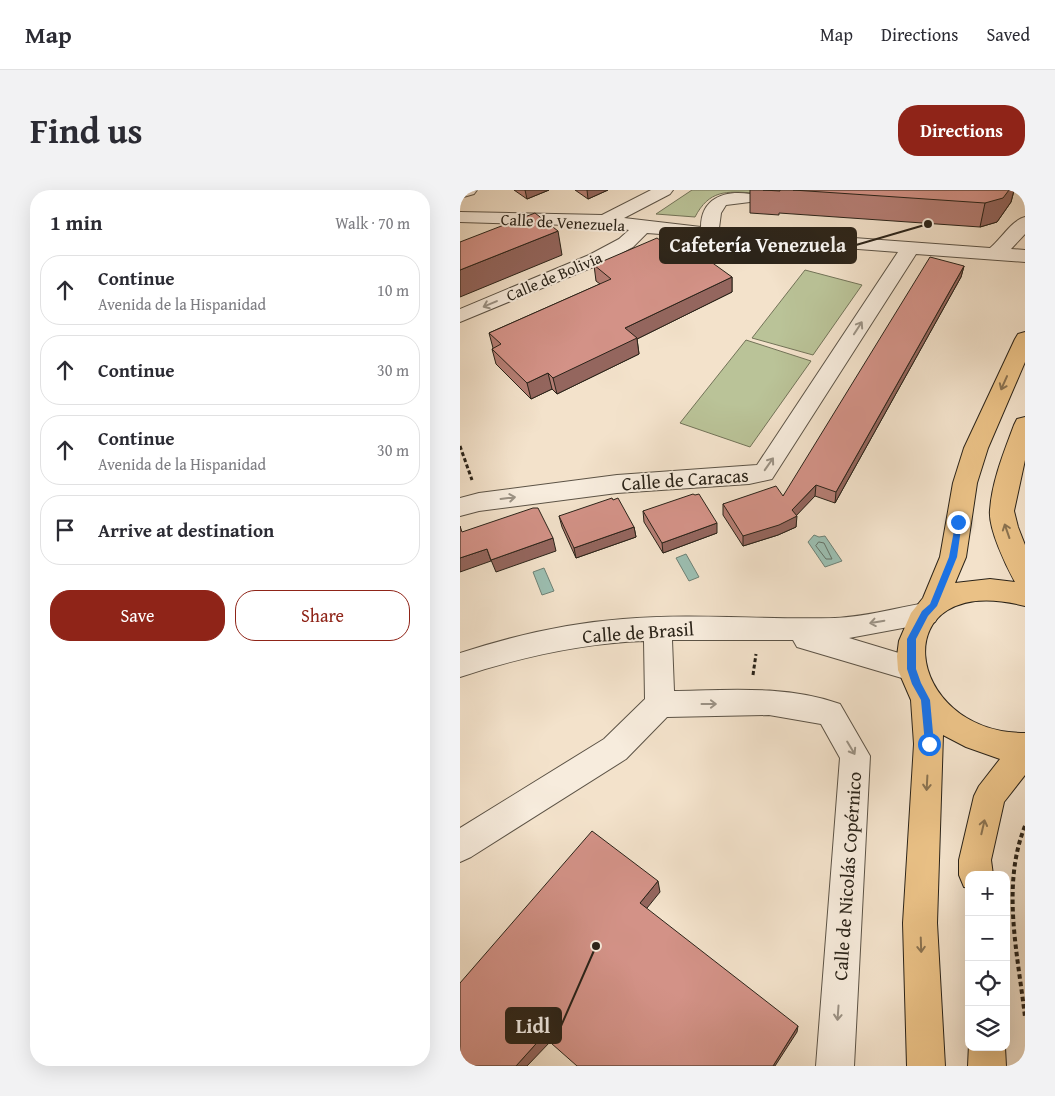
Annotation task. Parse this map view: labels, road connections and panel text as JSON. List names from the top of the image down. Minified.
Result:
{"streets":{"street":["Calle de Venezuela","Calle de Bolivia","Calle de Caracas","Calle de Brasil","Calle de Nicolás Copérnico"]},"crossings":[["Calle de Venezuela","Calle de Bolivia"],["Calle de Venezuela","Calle de Caracas"]],"one_way":["Calle de Bolivia","Calle de Caracas"],"places":["Cafetería Venezuela","Lidl"],"page":{"header":"Map","nav":["Map","Directions","Saved"],"title":"Find us","buttons":["Directions",["Save","Share"]],"heading":["1 min","Walk · 70 m"],"list":[["Continue","Avenida de la Hispanidad","10 m"],["Continue","30 m"],["Continue","Avenida de la Hispanidad","30 m"],"Arrive at destination"],"map_buttons":["+","−"]}}
